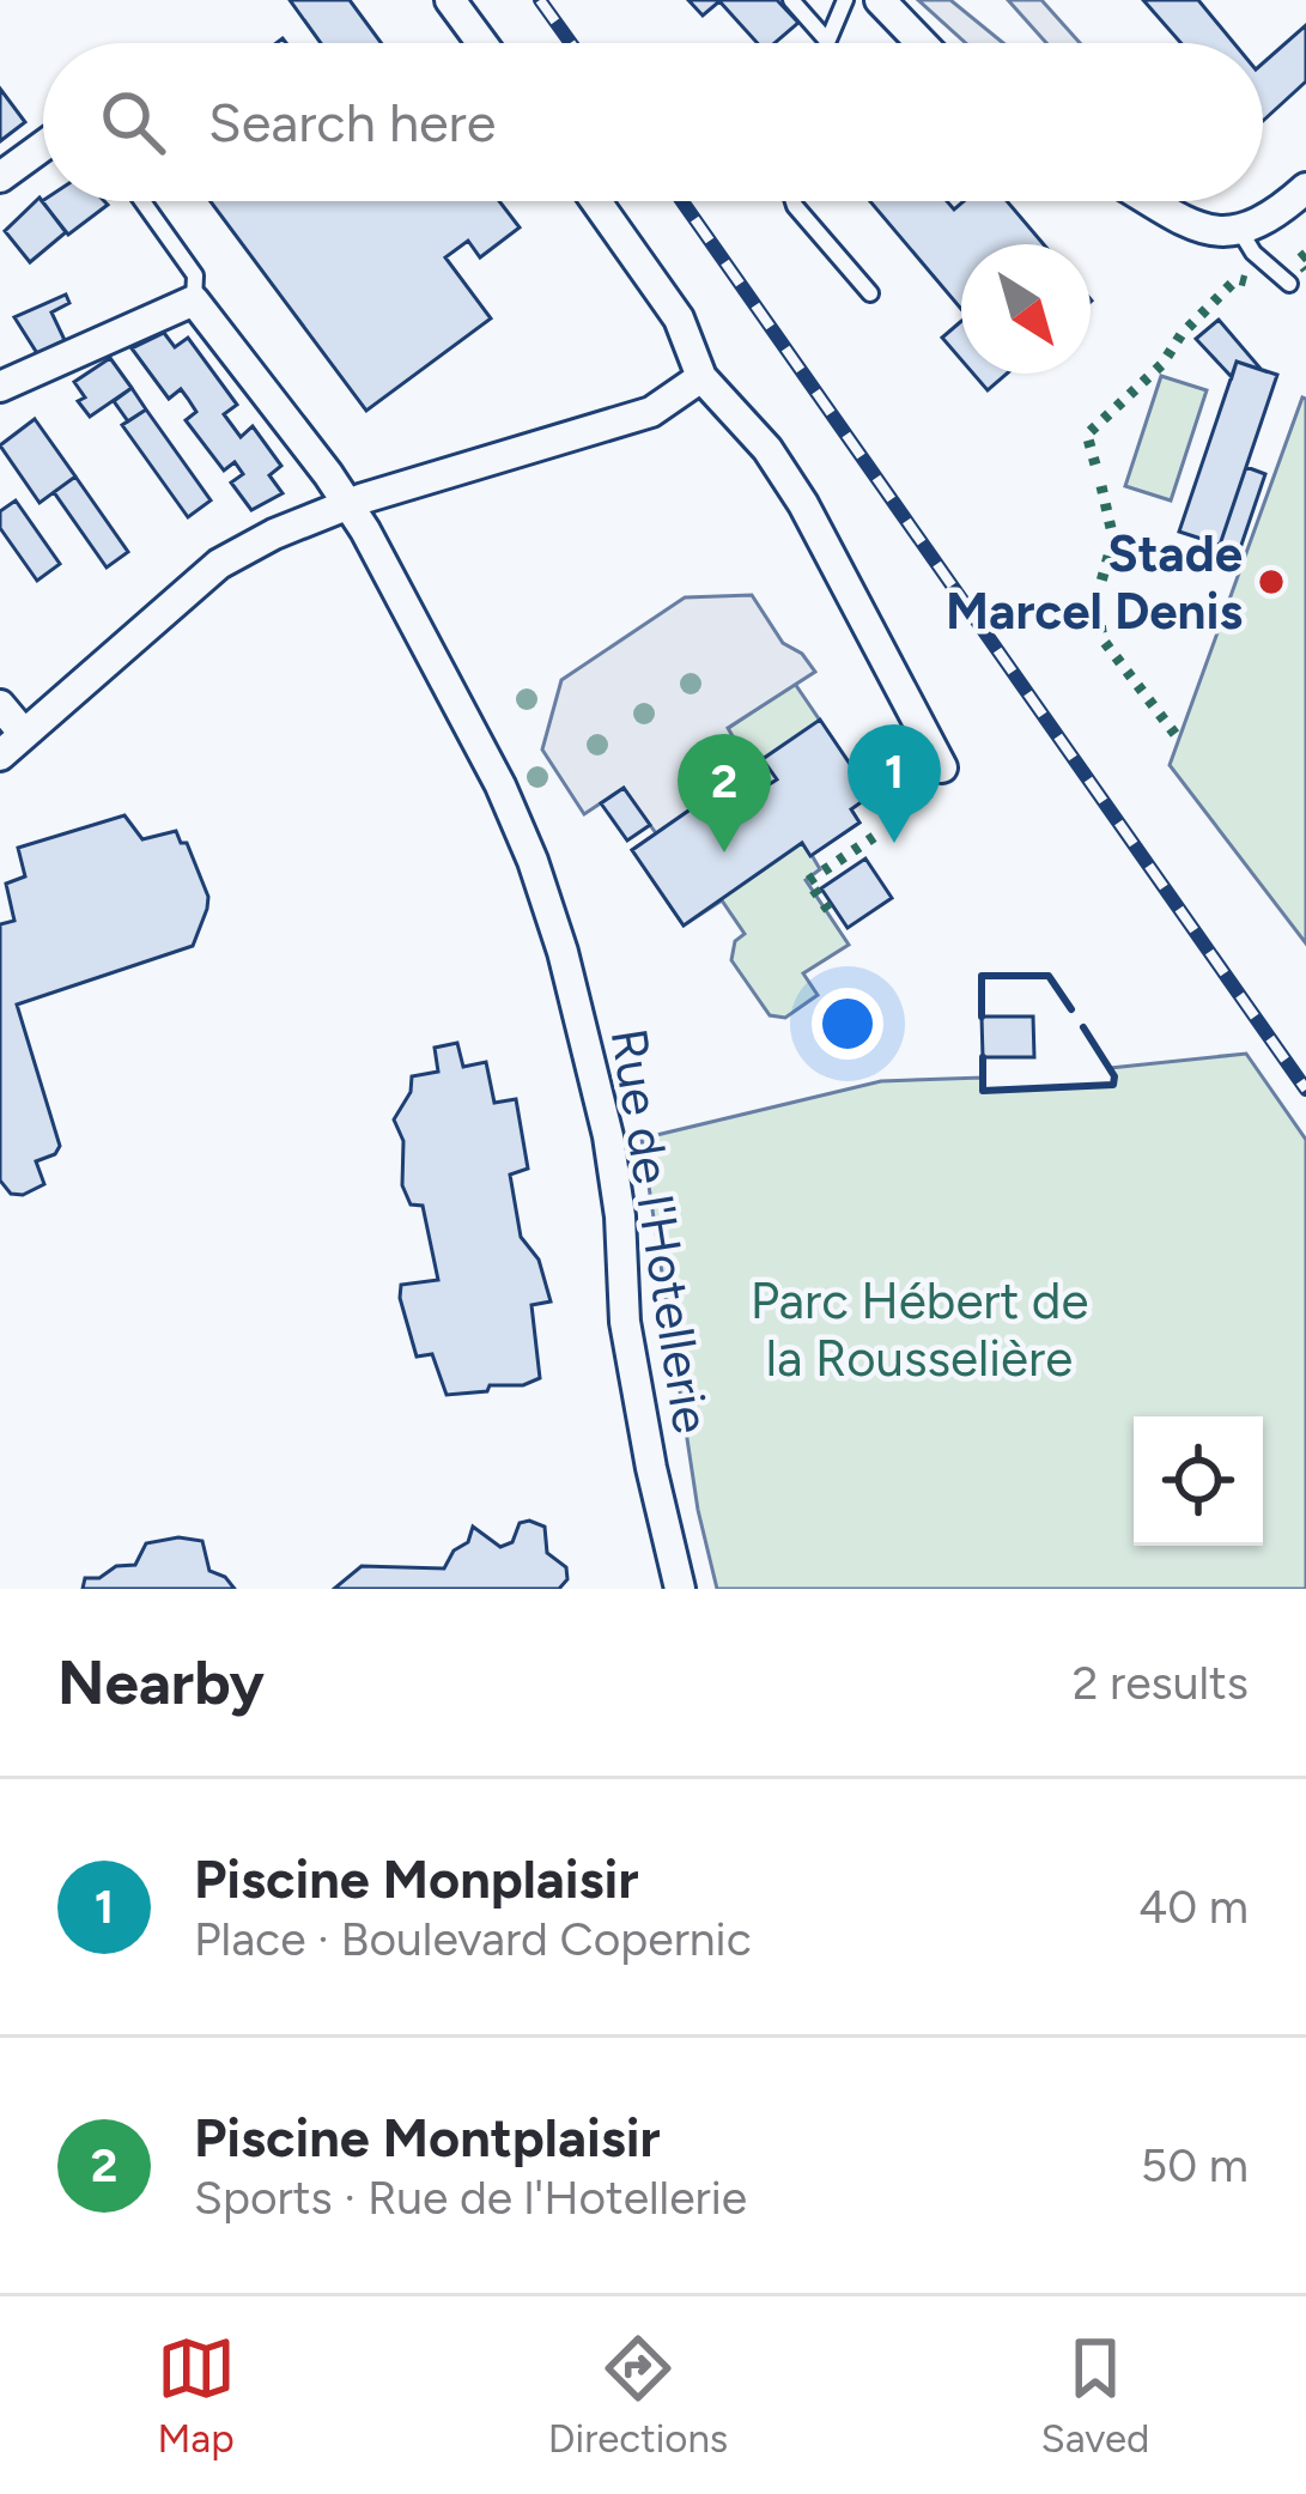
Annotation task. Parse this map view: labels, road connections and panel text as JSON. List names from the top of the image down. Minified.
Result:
{"streets":{"street":["Rue de l'Hotellerie"]},"parks":["Parc Hébert de la Rousselière"],"places":["Stade Marcel Denis"],"north":"bottom right","page":{"search":"Search here","pins":["1","2"],"heading":["Nearby","2 results"],"list":[{"mark":"1","name":"Piscine Monplaisir","note":"Place · Boulevard Copernic","value":"40 m"},{"mark":"2","name":"Piscine Montplaisir","note":"Sports · Rue de l'Hotellerie","value":"50 m"}],"nav":["Map","Directions","Saved"]}}
